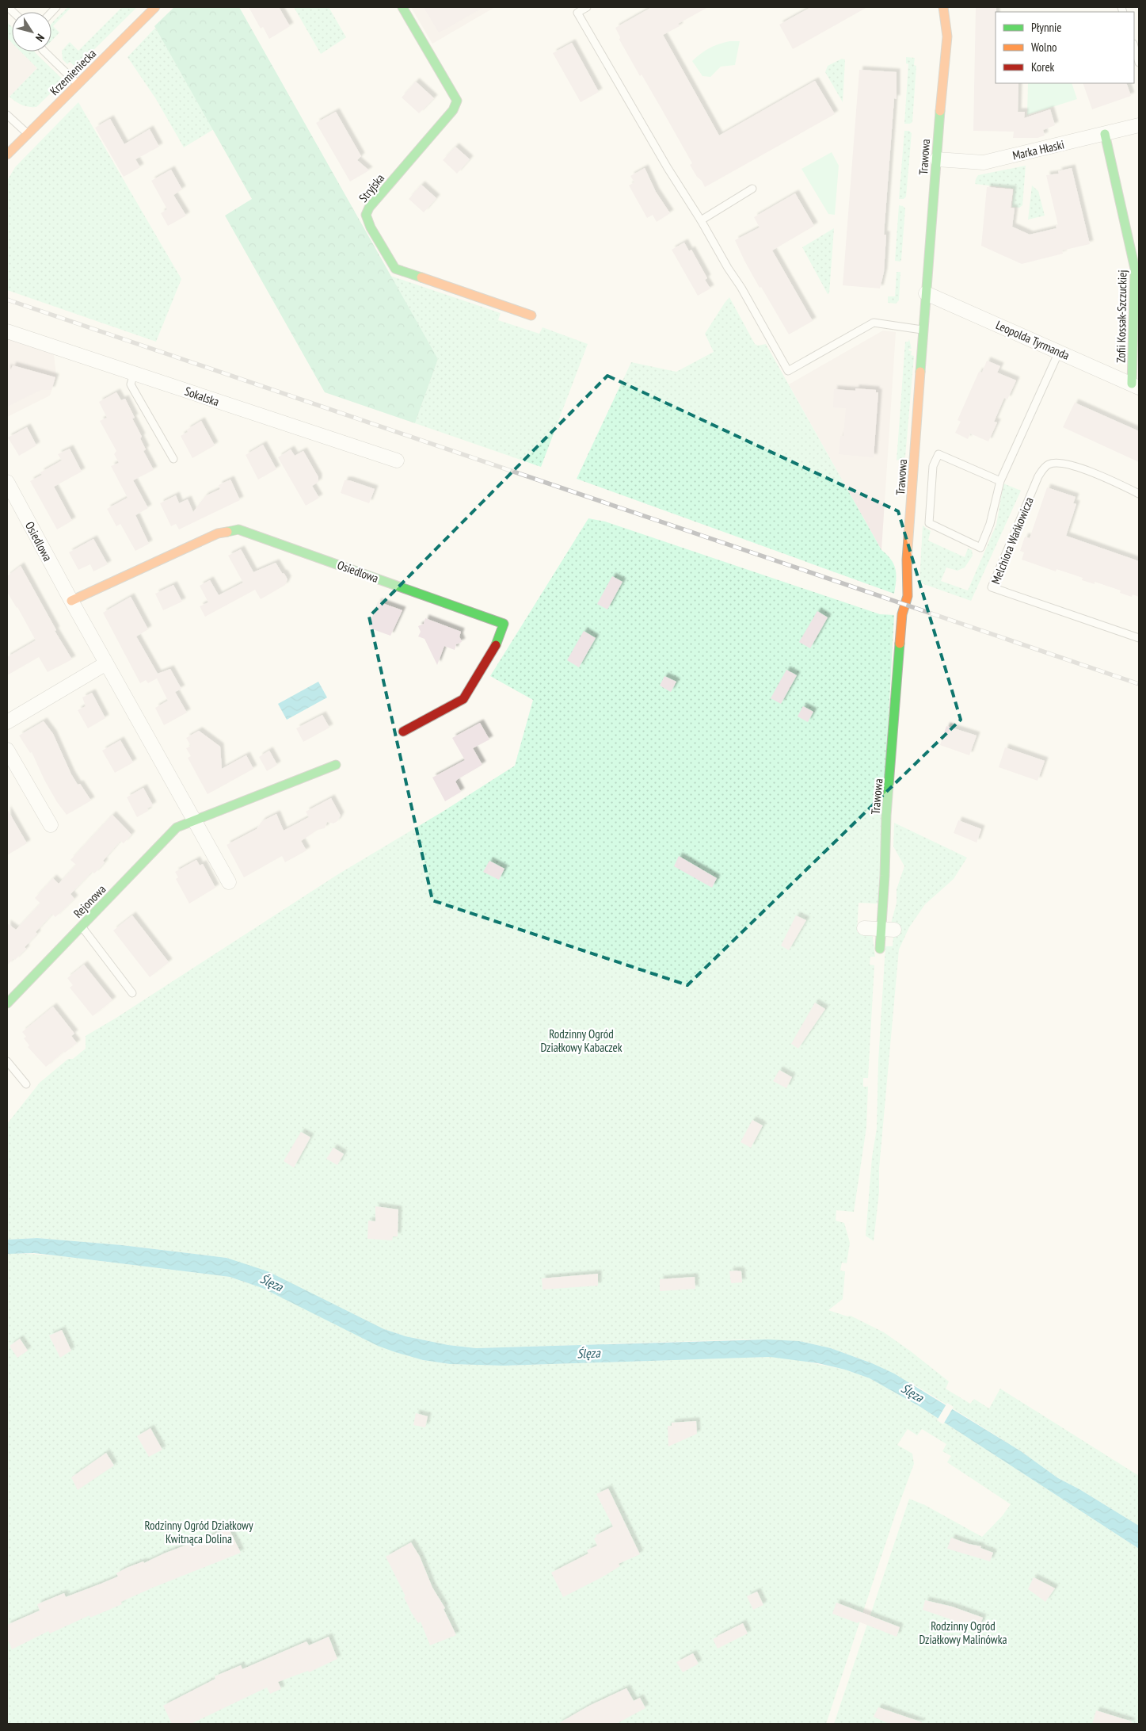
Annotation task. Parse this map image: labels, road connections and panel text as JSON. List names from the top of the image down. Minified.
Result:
{"streets":{"street":["Krzemieniecka","Marka Hłaski","Trawowa","Stryjska","Zofii Kossak-Szczuckiej","Leopolda Tyrmanda","Sokalska","Osiedlowa","Rejonowa"],"lane":["Melchiora Wańkowicza"]},"crossings":[["Marka Hłaski","Trawowa"],["Marka Hłaski","Zofii Kossak-Szczuckiej"],["Trawowa","Leopolda Tyrmanda"],["Zofii Kossak-Szczuckiej","Leopolda Tyrmanda"],["Osiedlowa","Rejonowa"]],"water":["Ślęza"],"parks":["Rodzinny Ogród Działkowy Kabaczek","Rodzinny Ogród Działkowy Kwitnąca Dolina","Rodzinny Ogród Działkowy Malinówka"],"legend":["Płynnie","Wolno","Korek"],"north":"bottom right"}
